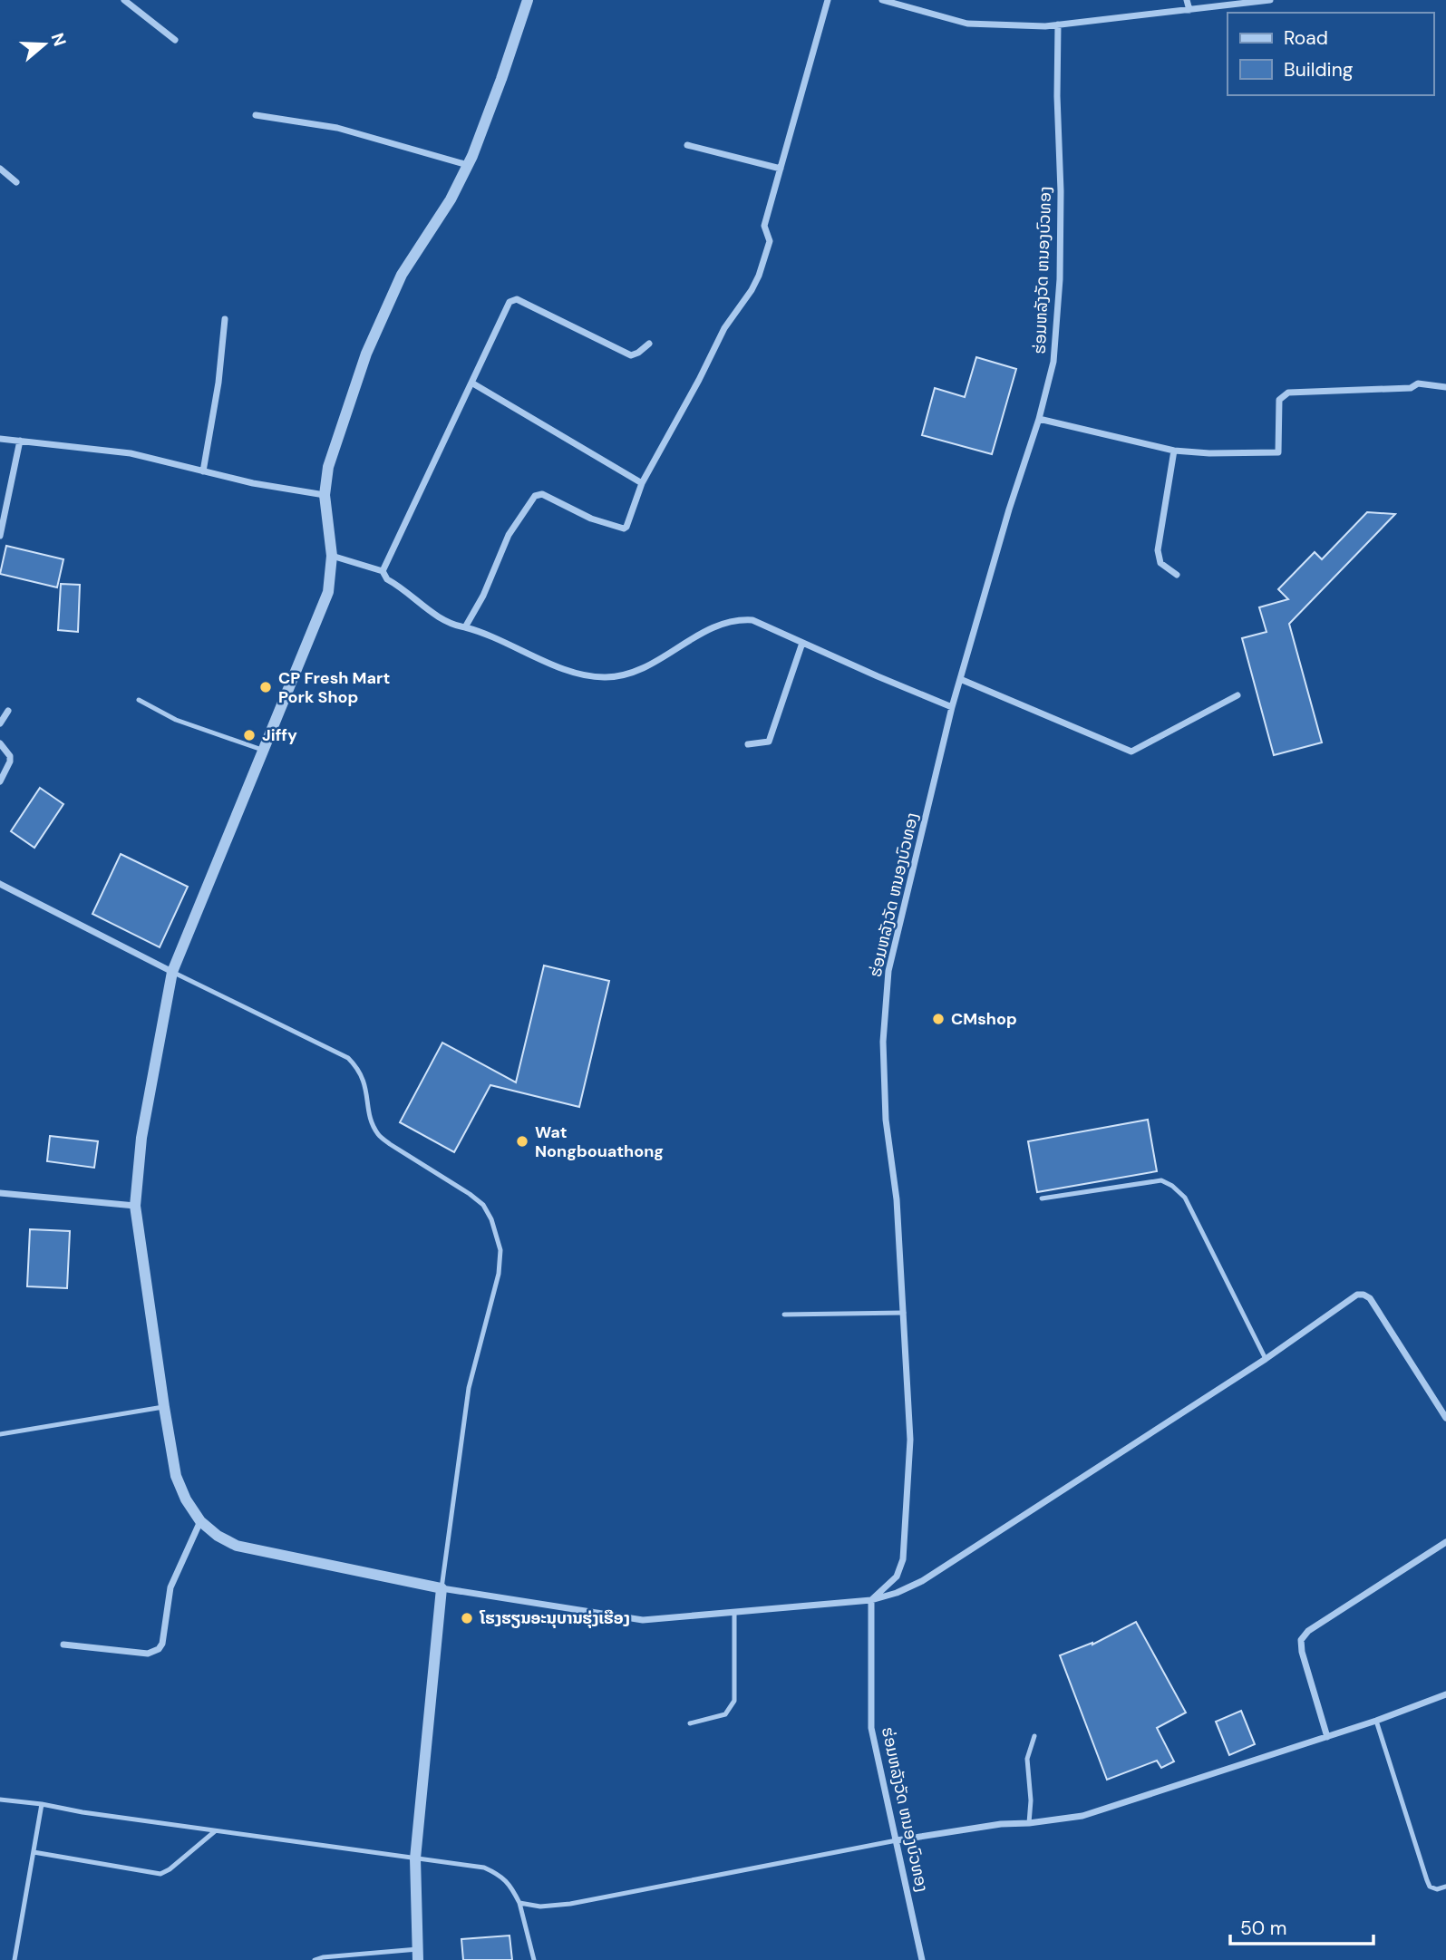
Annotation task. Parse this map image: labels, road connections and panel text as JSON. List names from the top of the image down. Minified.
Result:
{"streets":{"street":["ຮ່ອມຫລັງວັດ ຫນອງບົວທອງ"]},"places":["CP Fresh Mart Pork Shop","Jiffy","CMshop","Wat Nongbouathong","ໂຮງຮຽນອະນຸບານຮຸ່ງເຮືອງ"],"legend":["Road","Building"],"scale_bar":"50 m","north":"right"}
